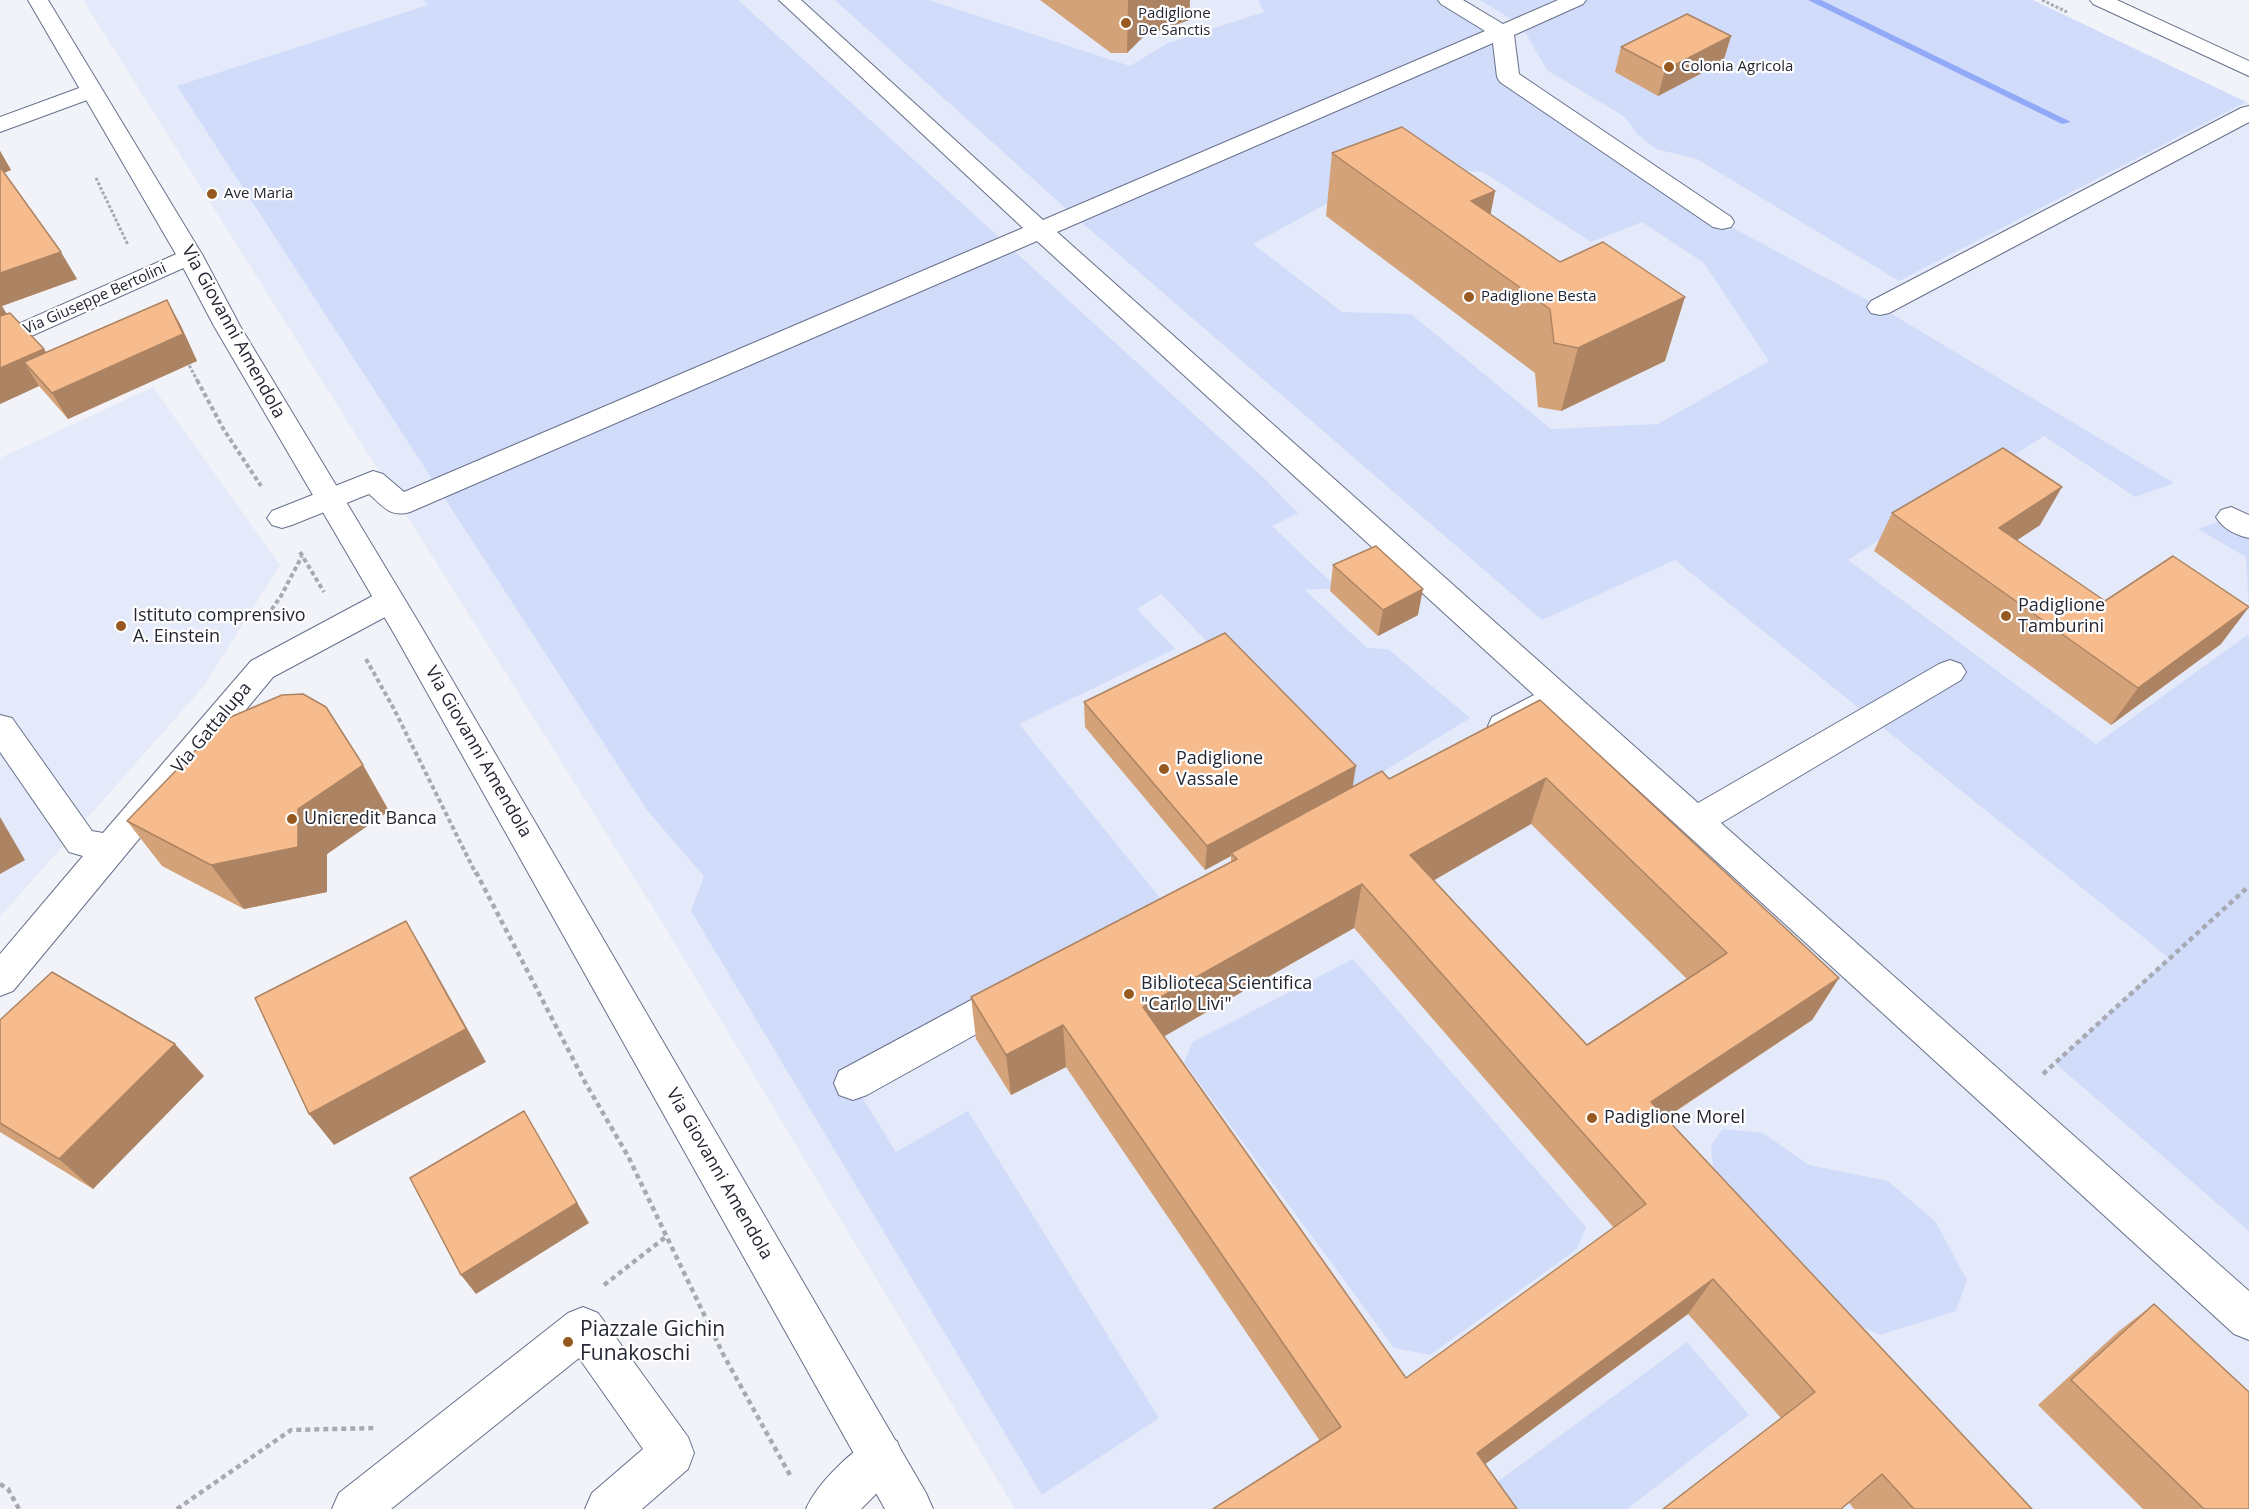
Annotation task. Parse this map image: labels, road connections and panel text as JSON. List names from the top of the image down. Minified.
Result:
{"streets":{"street":["Via Giuseppe Bertolini","Via Giovanni Amendola","Via Gattalupa"]},"crossings":[["Via Giuseppe Bertolini","Via Giovanni Amendola"],["Via Giovanni Amendola","Via Gattalupa"]],"places":["Padiglione De Sanctis","Colonia Agricola","Ave Maria","Padiglione Besta","Padiglione Tamburini","Istituto comprensivo A. Einstein","Padiglione Vassale","Unicredit Banca","Biblioteca Scientifica \"Carlo Livi\"","Padiglione Morel","Piazzale Gichin Funakoschi"]}
